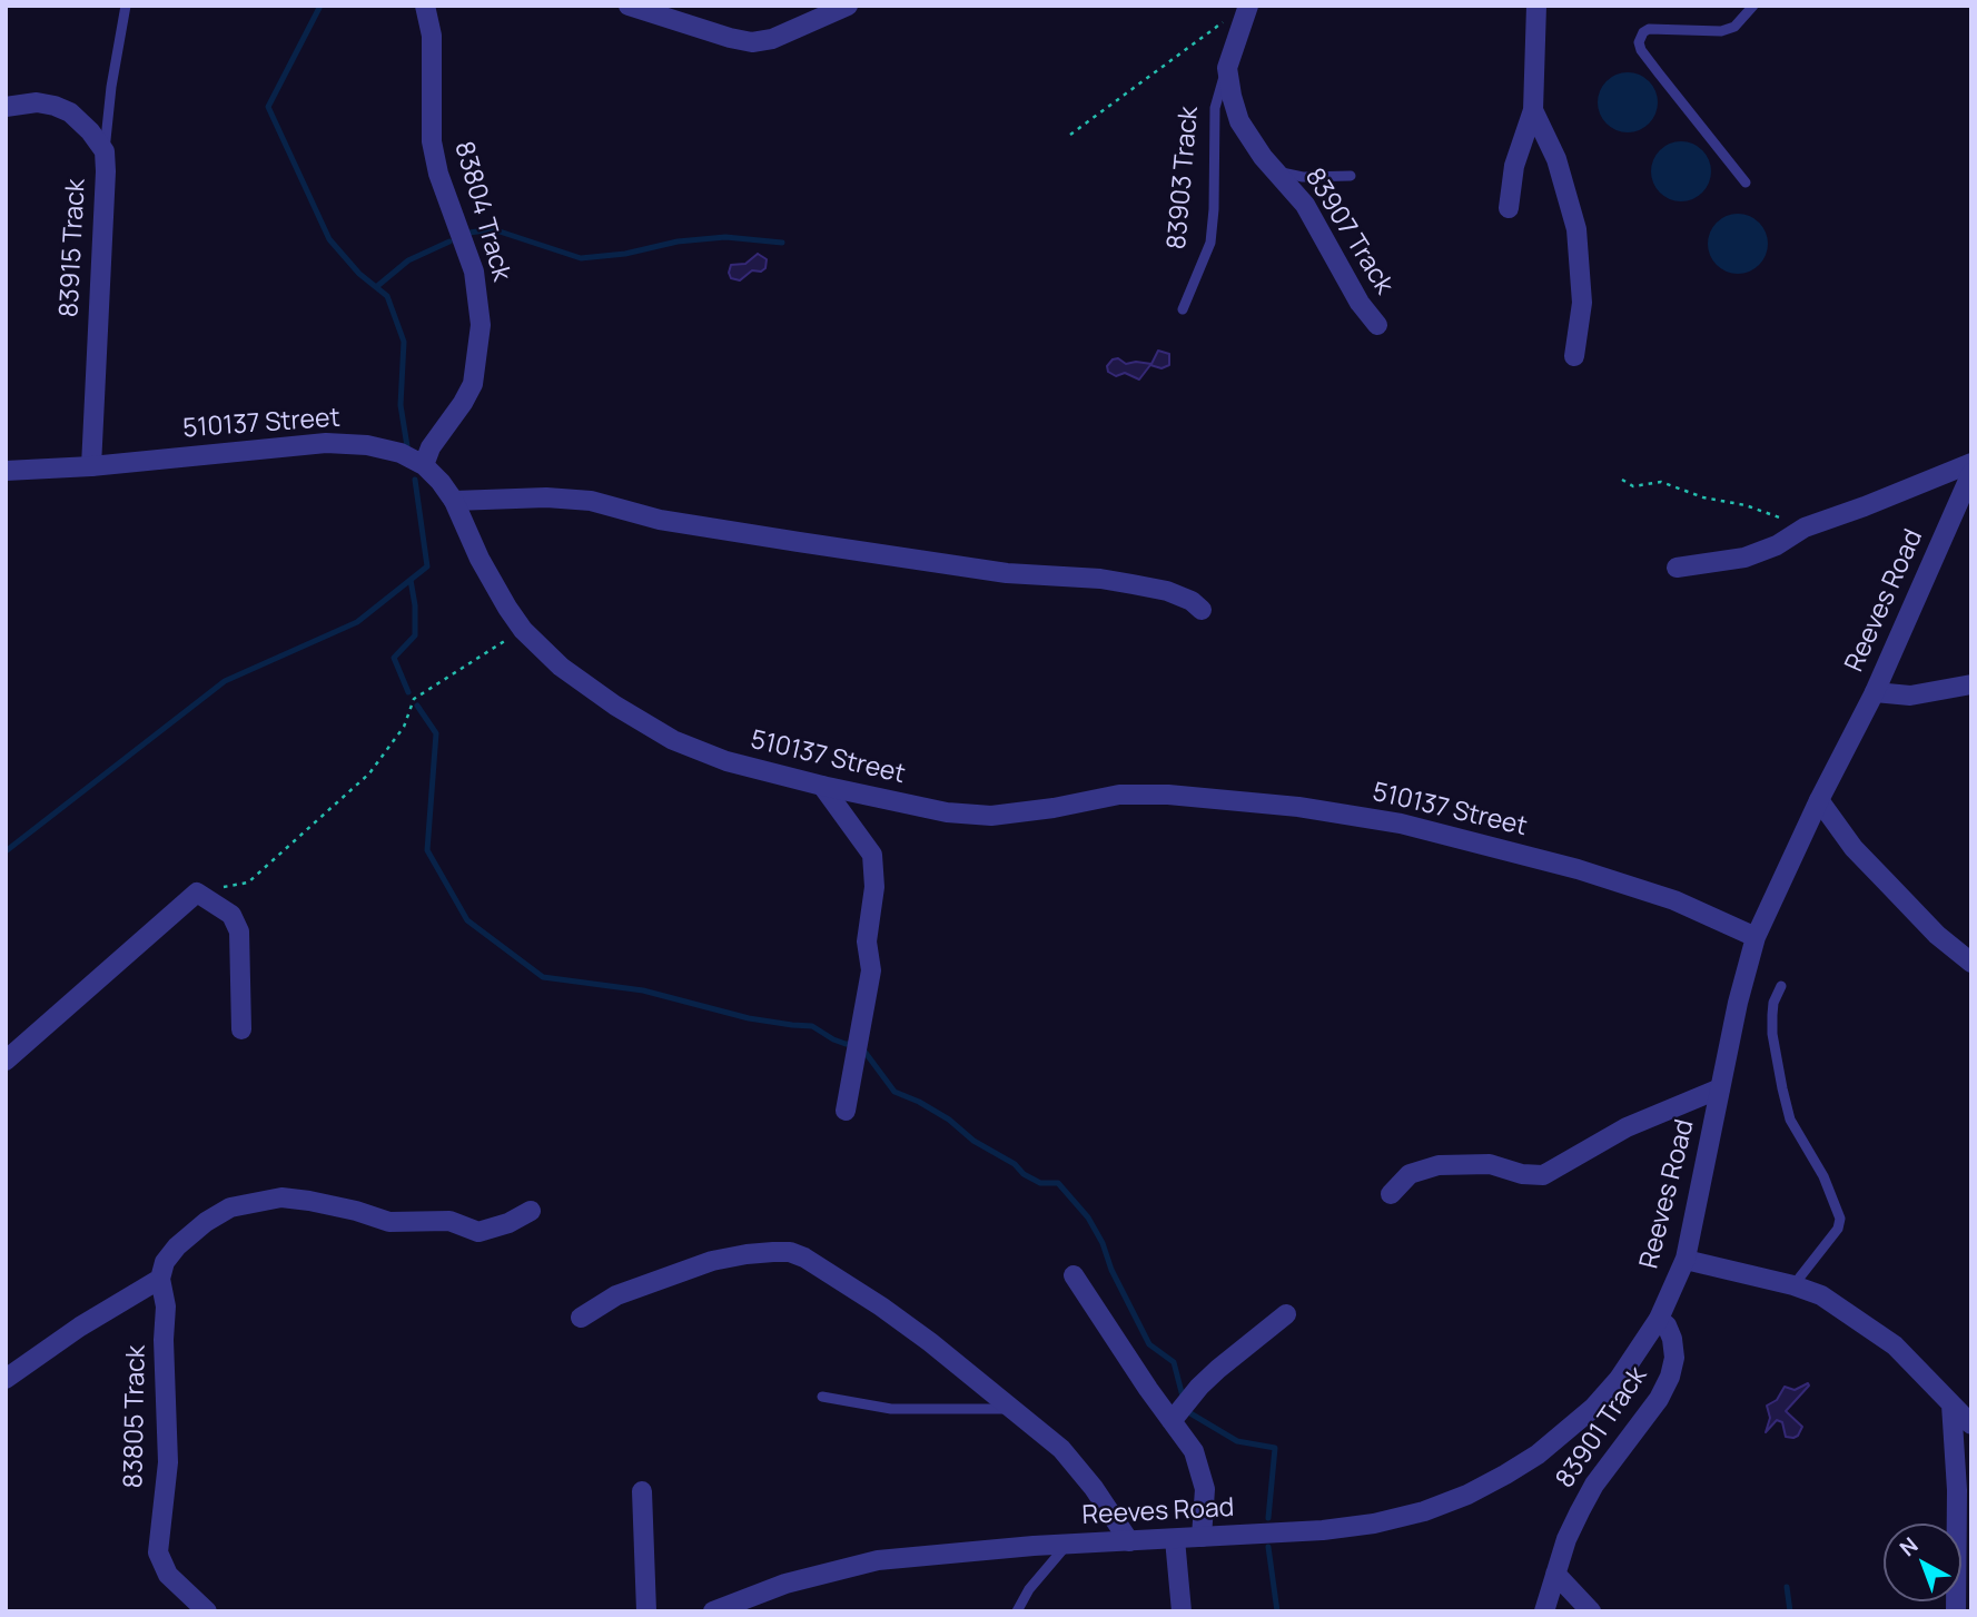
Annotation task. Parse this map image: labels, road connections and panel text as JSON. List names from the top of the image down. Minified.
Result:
{"streets":{"street":["83903 Track","83804 Track","83907 Track","83915 Track","510137 Street","Reeves Road","83805 Track","83901 Track"]},"crossings":[["83903 Track","83907 Track"],["83804 Track","510137 Street"],["83915 Track","510137 Street"],["510137 Street","Reeves Road"],["Reeves Road","83901 Track"]],"north":"top left"}
